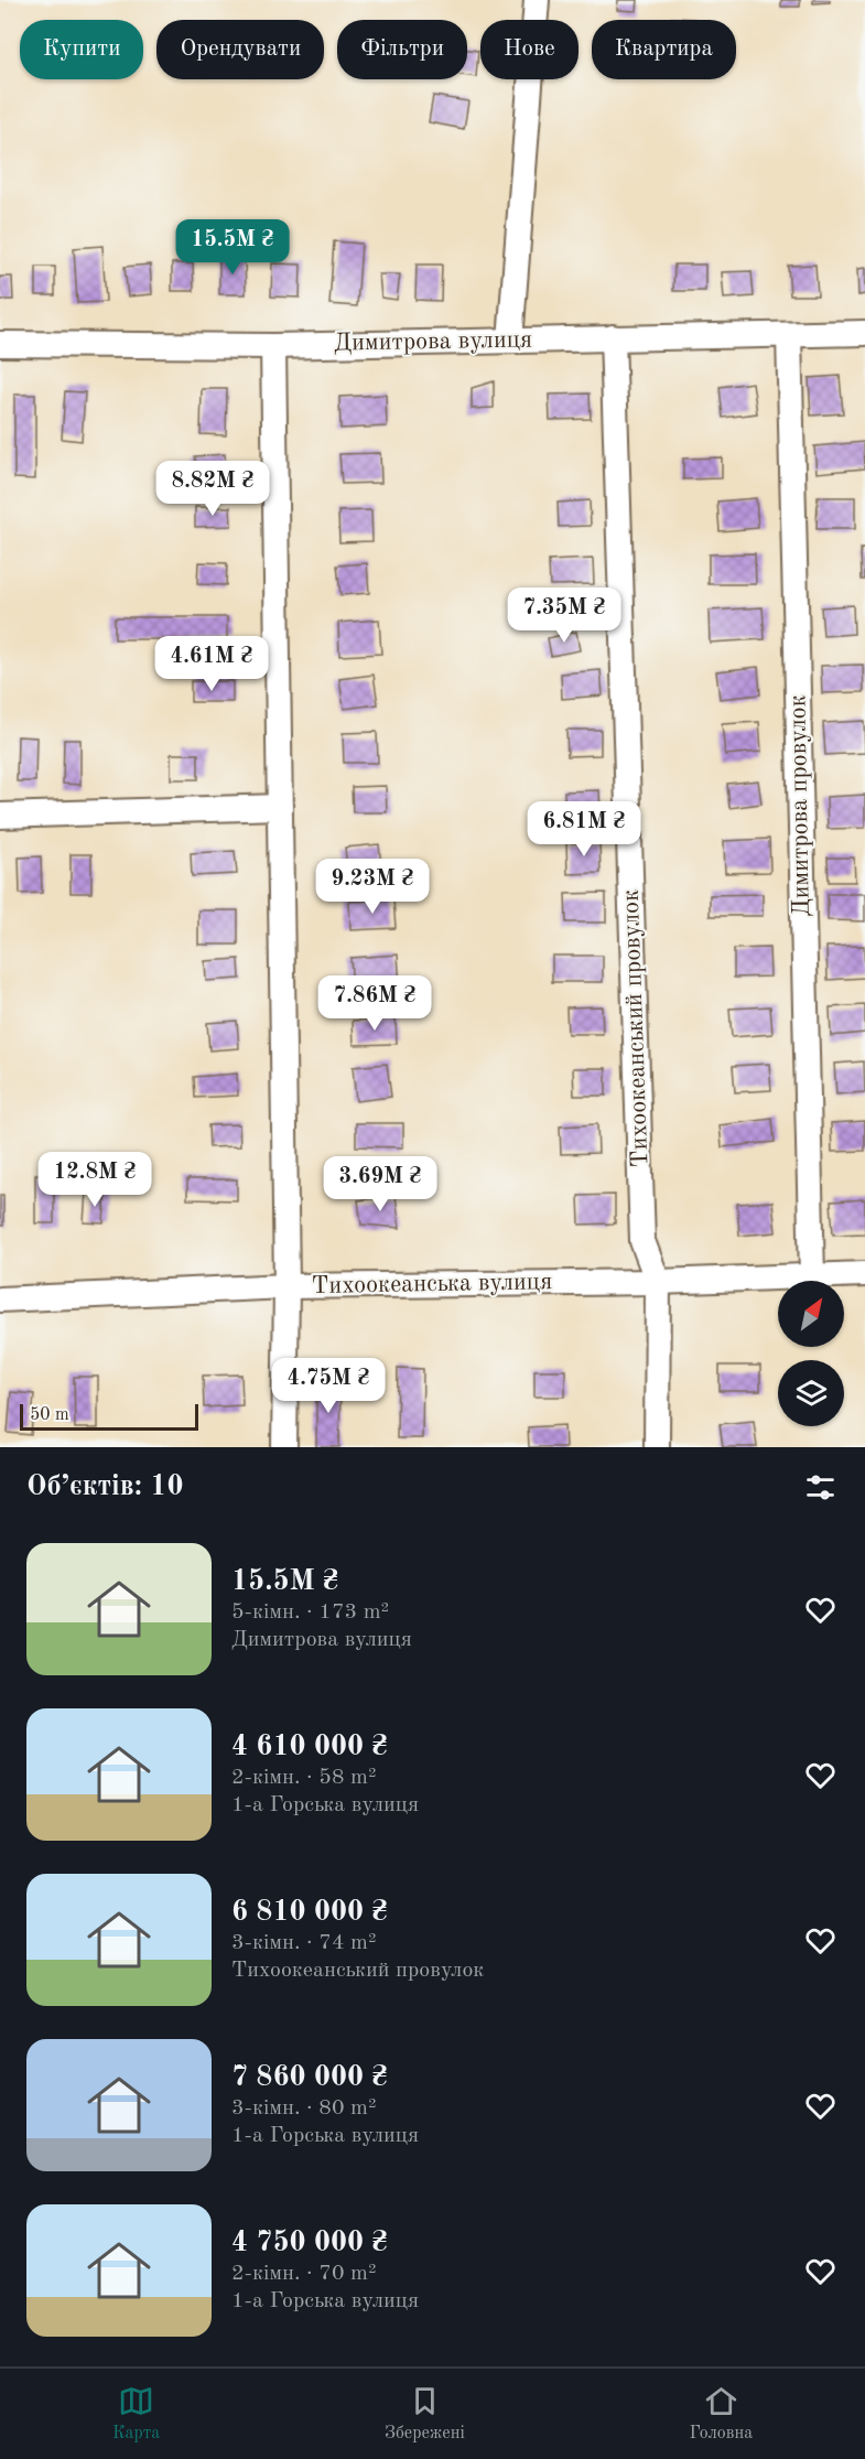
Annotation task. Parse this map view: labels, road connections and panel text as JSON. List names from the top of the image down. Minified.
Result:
{"streets":{"street":["Димитрова вулиця","Димитрова провулок","Тихоокеанський провулок","Тихоокеанська вулиця"]},"crossings":[["Димитрова вулиця","Димитрова провулок"],["Димитрова вулиця","Тихоокеанський провулок"],["Димитрова провулок","Тихоокеанська вулиця"],["Тихоокеанський провулок","Тихоокеанська вулиця"]],"scale_bar":"50 m","north":"top right","page":{"chip":["Купити","Орендувати","Фільтри","Нове","Квартира"],"price":["15.5M ₴","8.82M ₴","7.35M ₴","4.61M ₴","6.81M ₴","9.23M ₴","7.86M ₴","12.8M ₴","3.69M ₴","4.75M ₴"],"scale":"50 m","heading":"Об’єктів: 10","list":[{"name":"15.5M ₴","note":"5-кімн. · 173 m² · Димитрова вулиця"},{"name":"4 610 000 ₴","note":"2-кімн. · 58 m² · 1-а Горська вулиця"},{"name":"6 810 000 ₴","note":"3-кімн. · 74 m² · Тихоокеанський провулок"},{"name":"7 860 000 ₴","note":"3-кімн. · 80 m² · 1-а Горська вулиця"},{"name":"4 750 000 ₴","note":"2-кімн. · 70 m² · 1-а Горська вулиця"}],"tabs":["Карта","Збережені","Головна"]}}
